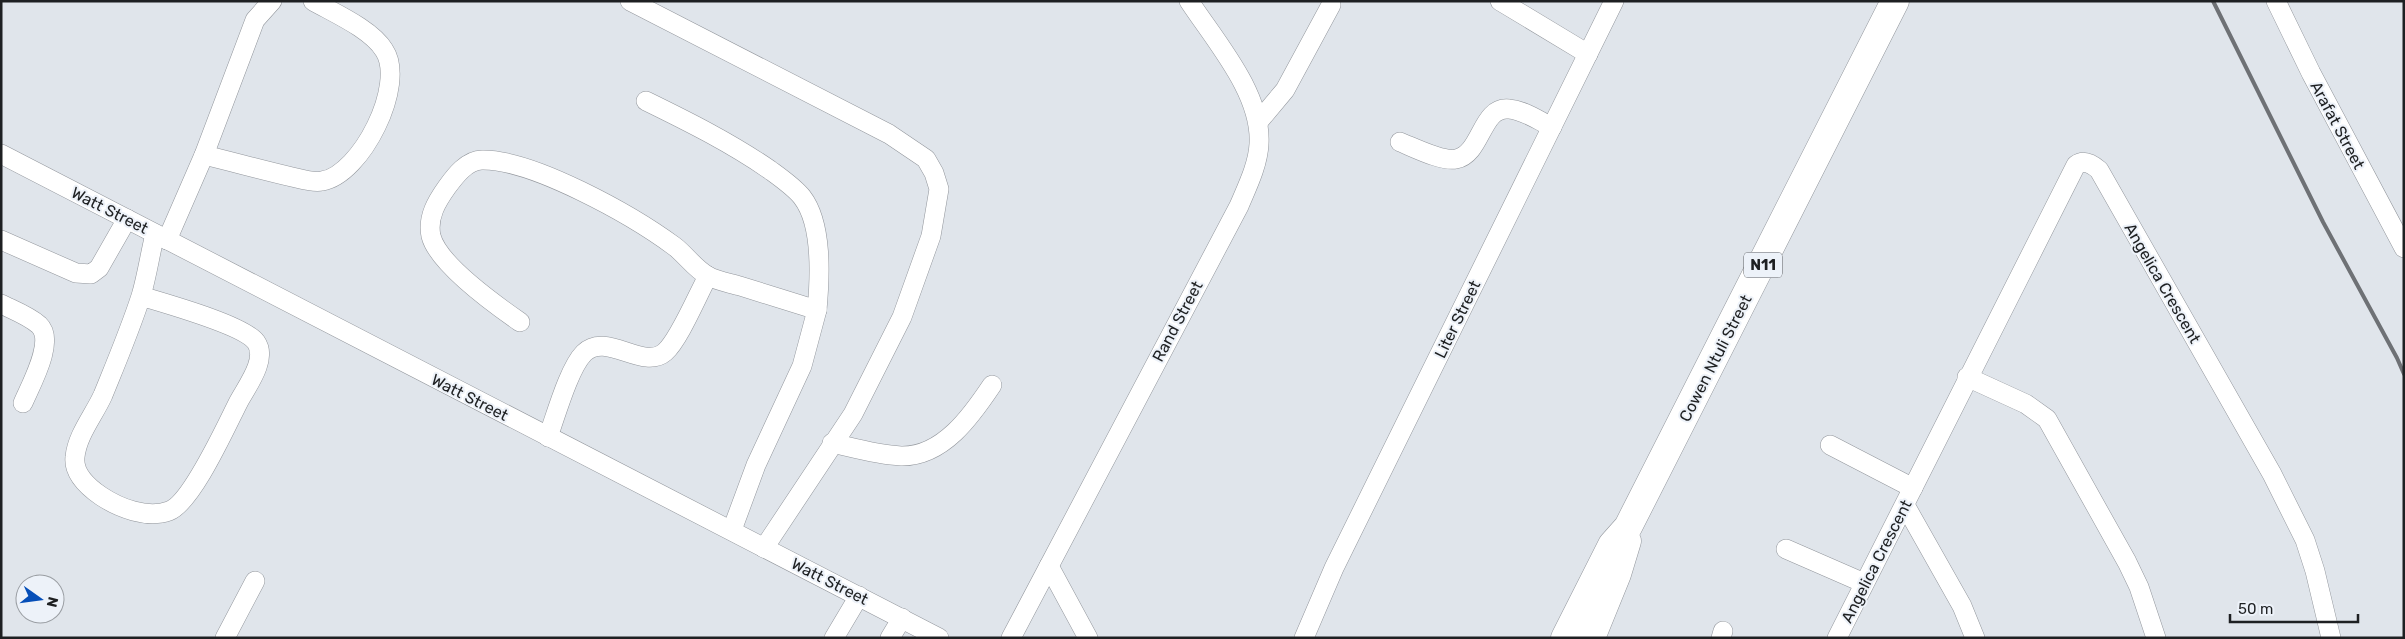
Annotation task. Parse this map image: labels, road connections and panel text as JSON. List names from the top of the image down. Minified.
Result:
{"streets":{"highway":["N11","Cowen Ntuli Street"],"street":["Arafat Street","Watt Street","Angelica Crescent","Liter Street","Rand Street"]},"scale_bar":"50 m","north":"right"}
